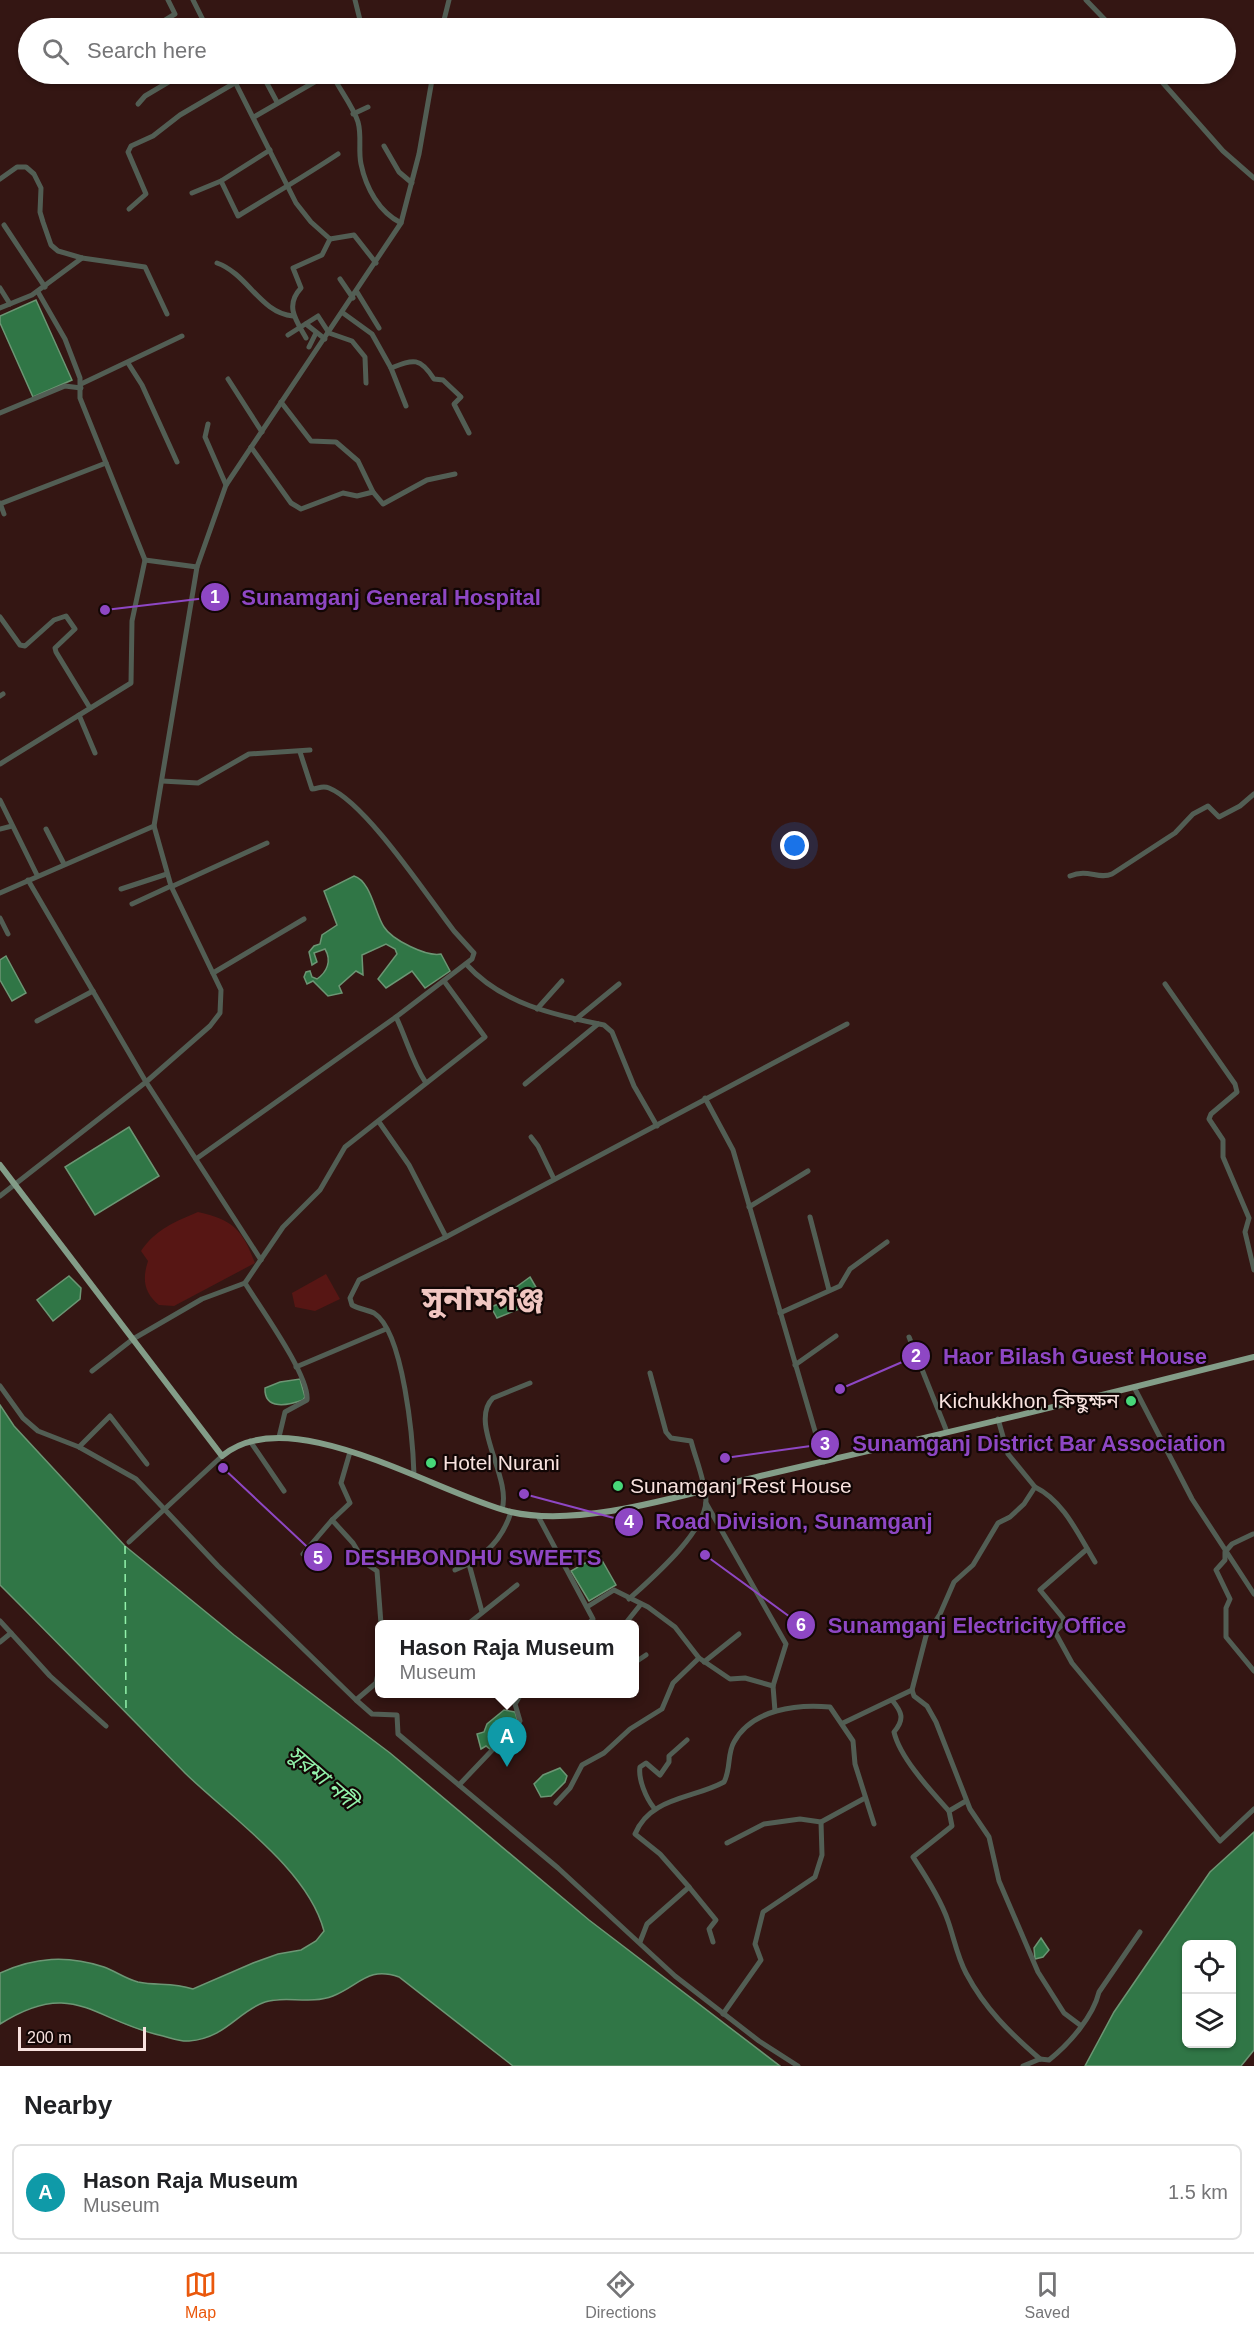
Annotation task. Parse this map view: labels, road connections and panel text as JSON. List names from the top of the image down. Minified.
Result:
{"districts":["সুনামগঞ্জ"],"water":["সুরমা নদী"],"places":["Sunamganj General Hospital","Haor Bilash Guest House","Kichukkhon কিছুক্ষন","Sunamganj District Bar Association","Hotel Nurani","DESHBONDHU SWEETS","Sunamganj Rest House","Road Division, Sunamganj","Sunamganj Electricity Office"],"scale_bar":"200 m","page":{"search":"Search here","popup":["Hason Raja Museum","Museum"],"pins":"A","scale":"200 m","heading":"Nearby","list":[{"mark":"A","name":"Hason Raja Museum","note":"Museum","value":"1.5 km"}],"nav":["Map","Directions","Saved"]}}
